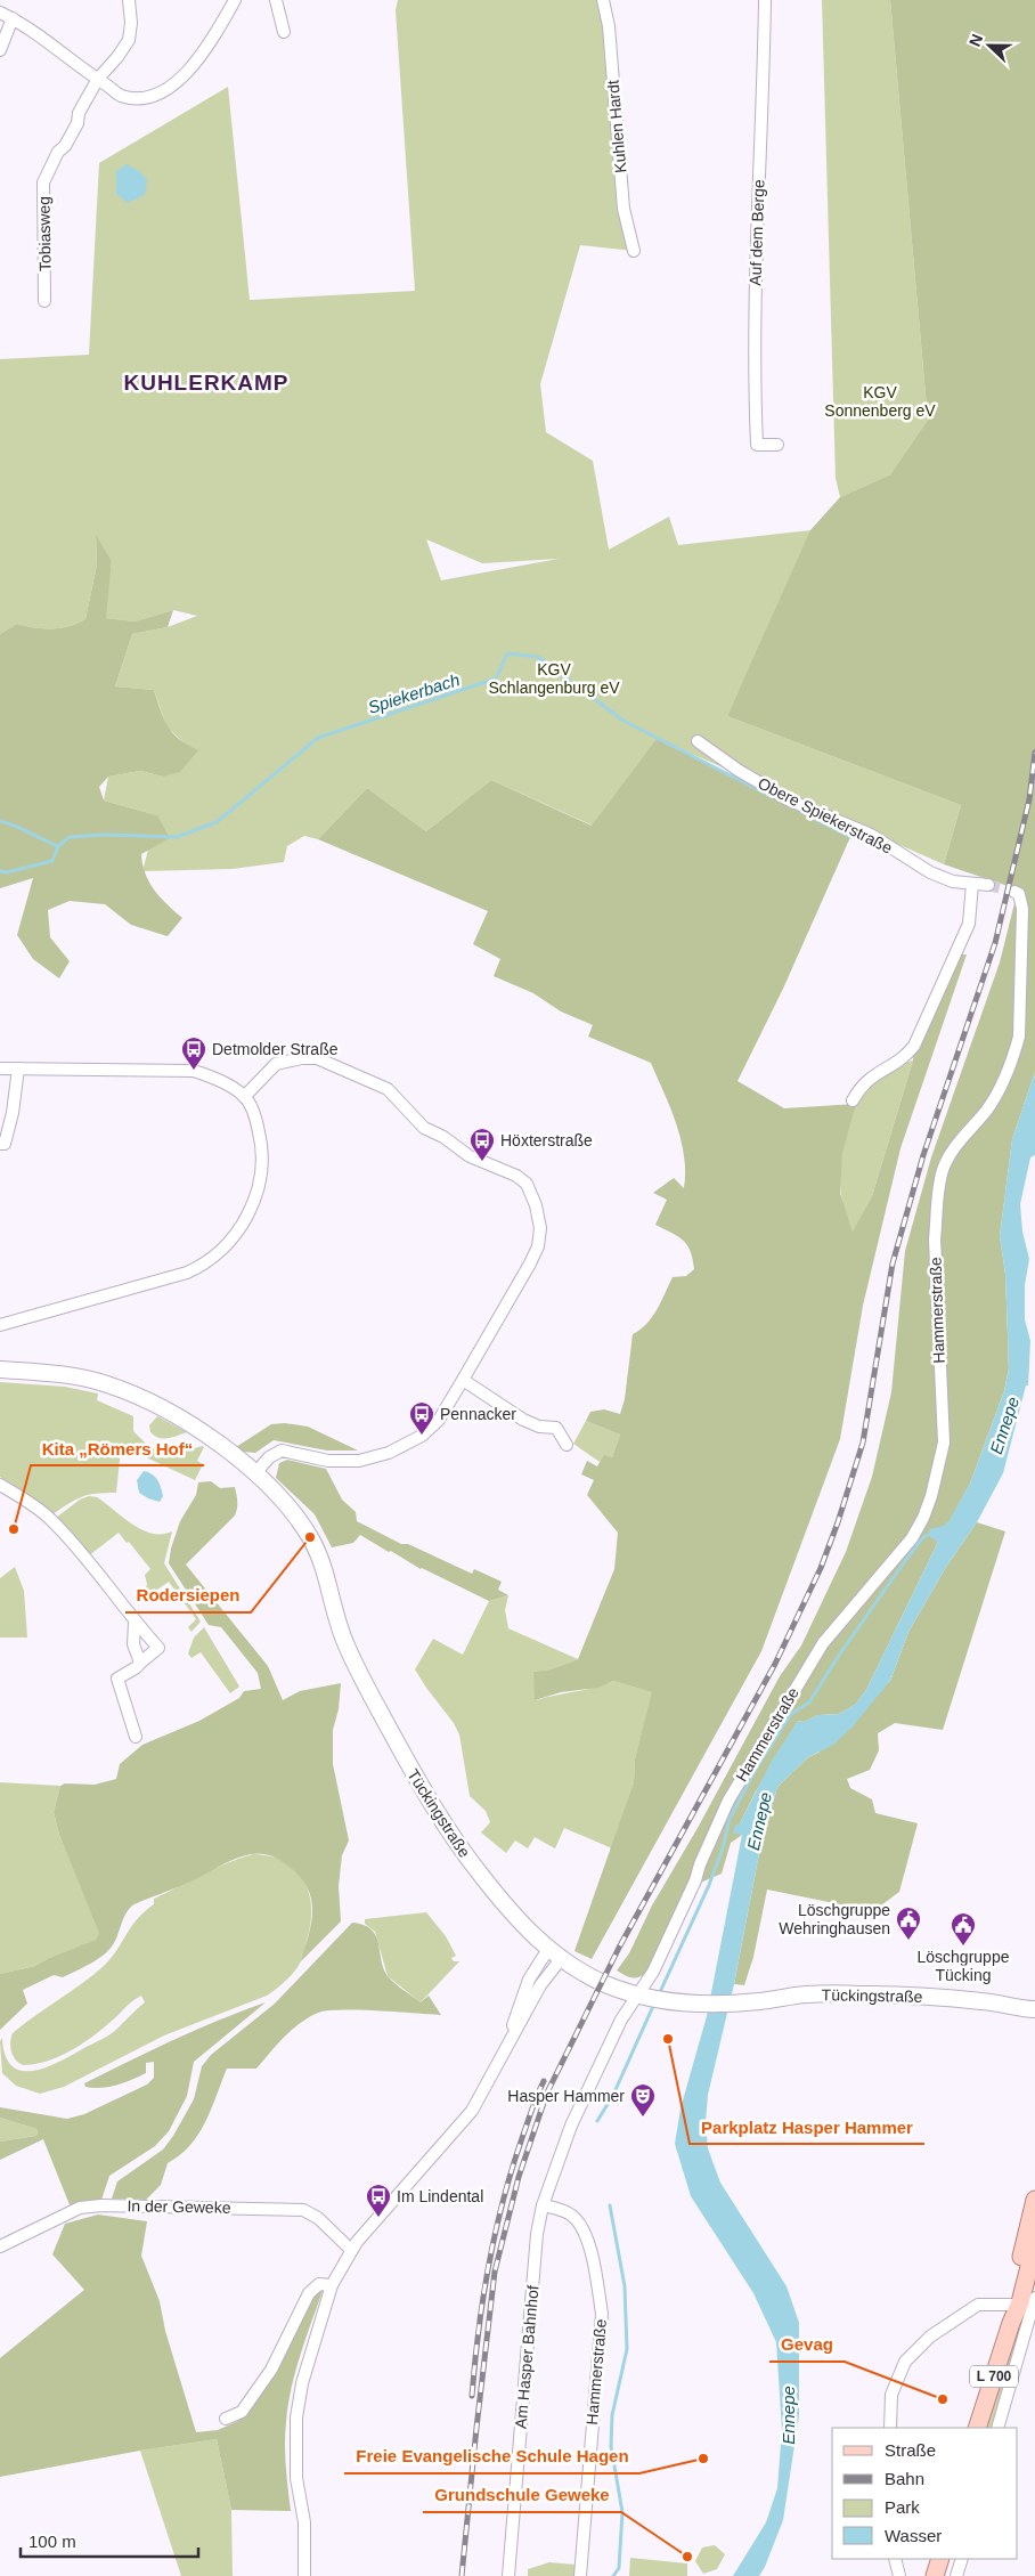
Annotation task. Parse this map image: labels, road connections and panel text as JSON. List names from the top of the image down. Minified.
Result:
{"streets":{"main road":["L 700"],"street":["Kuhlen Hardt","Auf dem Berge","Tobiasweg","Obere Spiekerstraße","Hammerstraße","Tückingstraße","In der Geweke","Am Hasper Bahnhof"]},"crossings":[["Hammerstraße","Tückingstraße"],["Hammerstraße","Am Hasper Bahnhof"]],"districts":["KUHLERKAMP"],"water":["Spiekerbach","Ennepe"],"parks":["KGV Sonnenberg eV","KGV Schlangenburg eV"],"places":{"bus stop":["Detmolder Straße","Höxterstraße","Pennacker","Im Lindental"],"other":["Kita „Römers Hof“","Rodersiepen","Parkplatz Hasper Hammer","Gevag","Freie Evangelische Schule Hagen","Grundschule Geweke"],"public building":["Löschgruppe Wehringhausen","Löschgruppe Tücking"],"theatre":["Hasper Hammer"]},"legend":["Straße","Bahn","Park","Wasser"],"scale_bar":"100 m","north":"left"}
